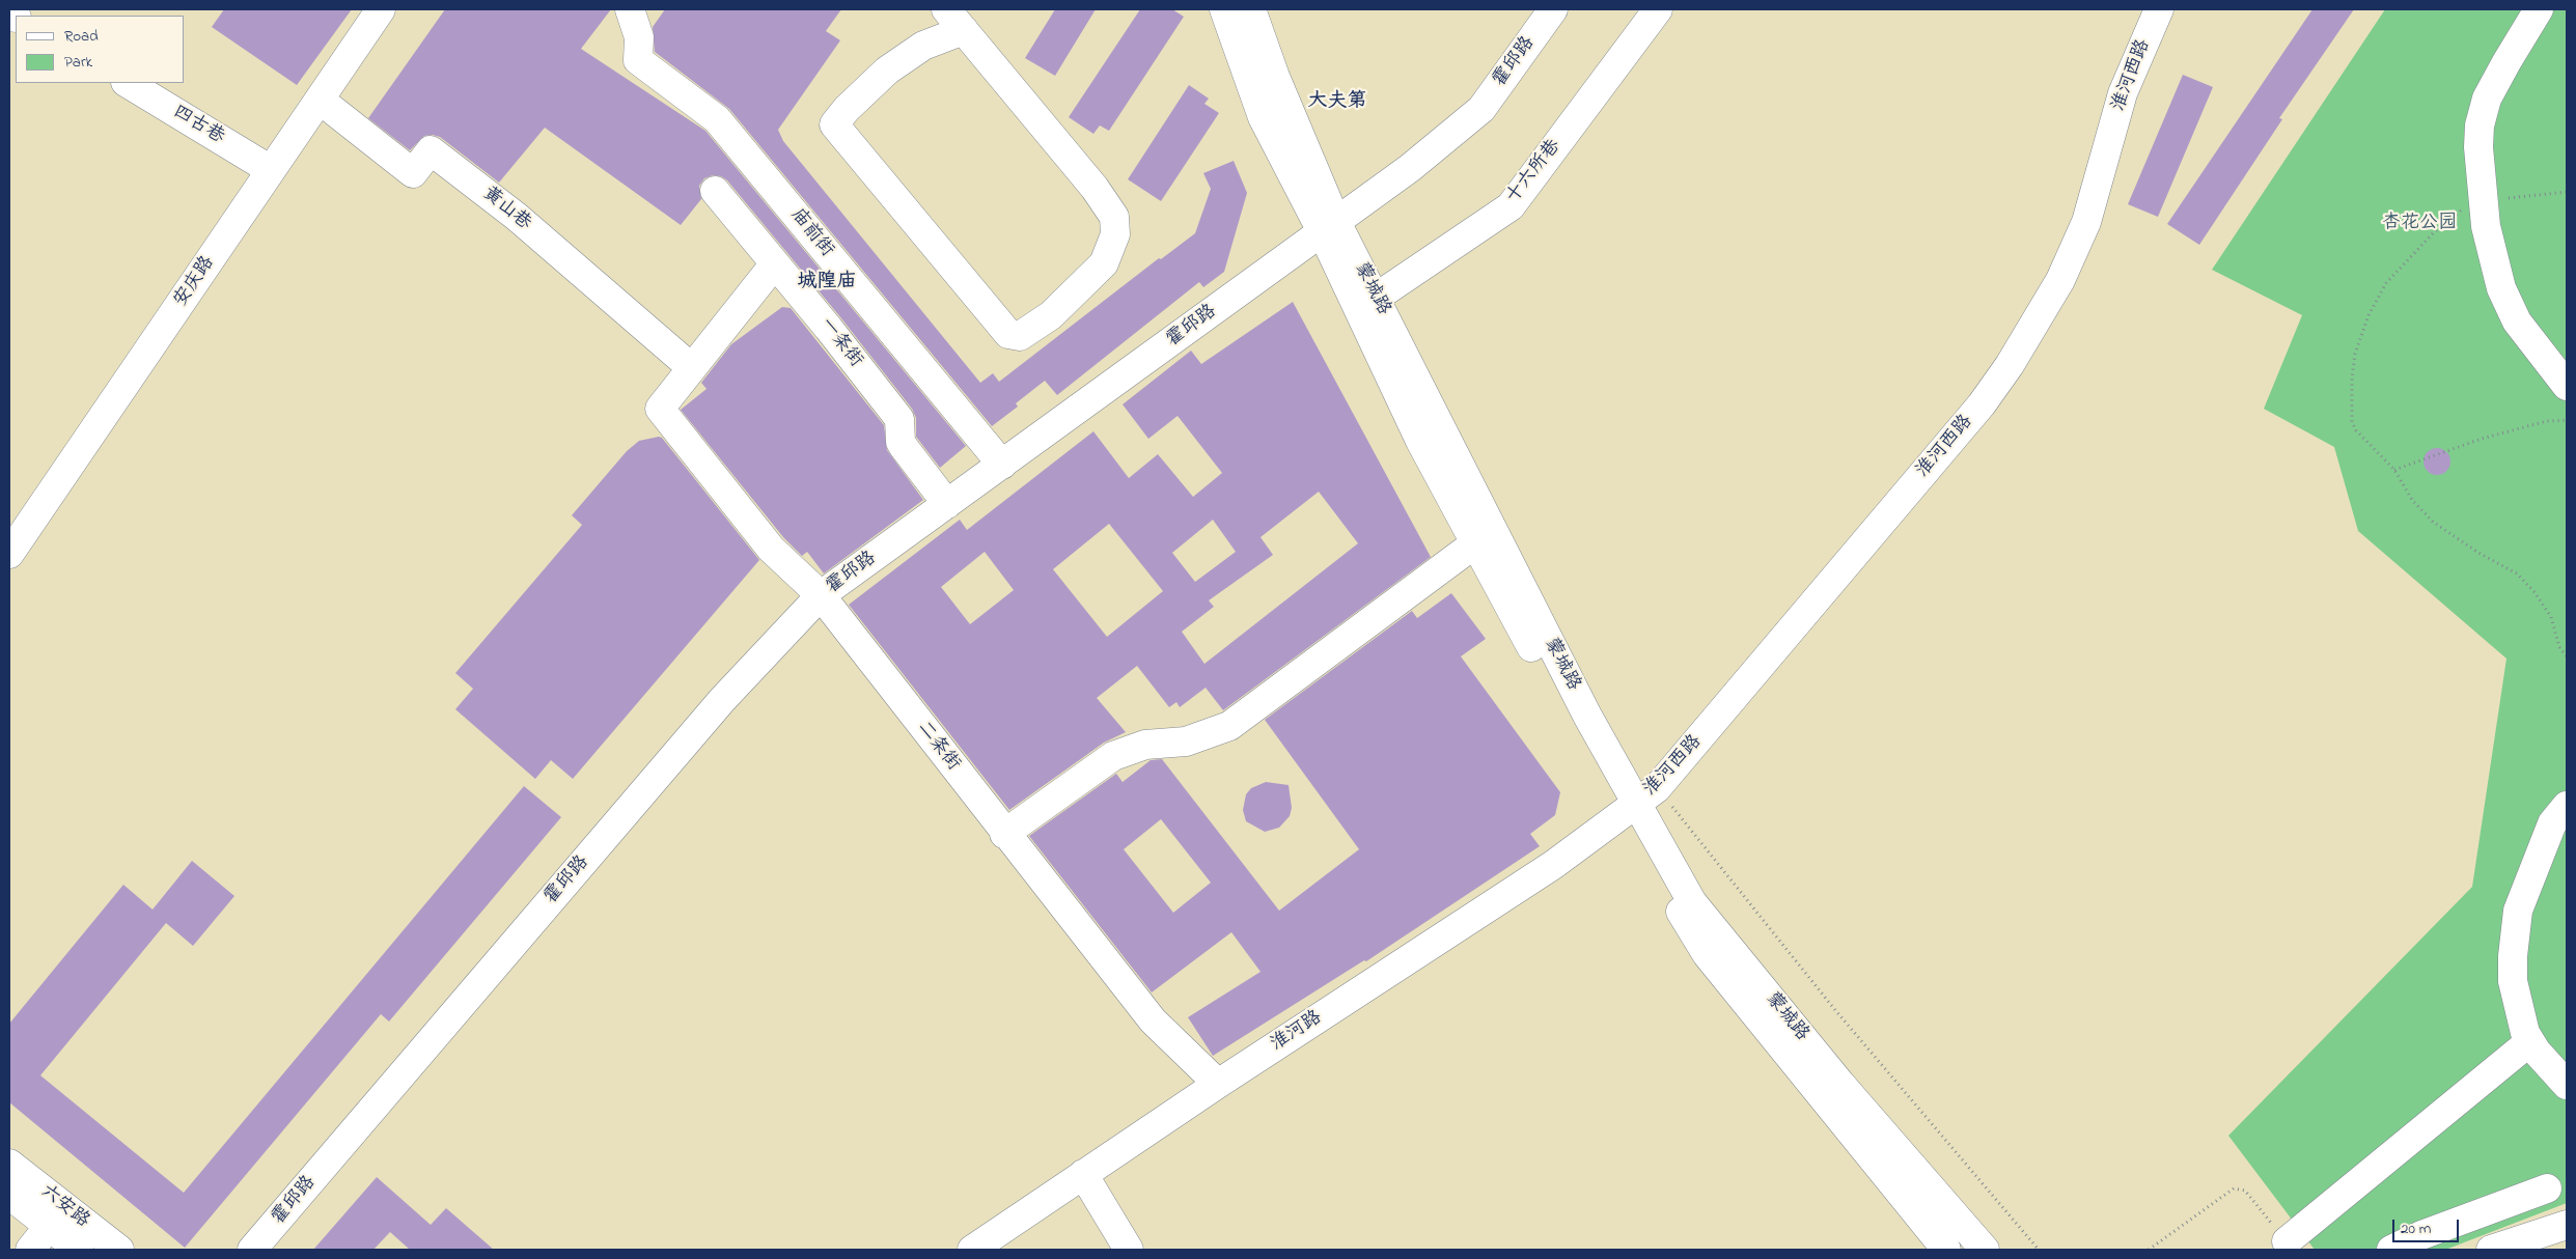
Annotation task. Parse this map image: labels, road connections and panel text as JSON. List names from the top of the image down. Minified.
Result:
{"streets":{"street":["霍邱路","淮河西路","四古巷","十六所巷","黄山巷","庙前街","安庆路","蒙城路","一条街","二条街","淮河路","六安路"]},"crossings":[["霍邱路","庙前街"],["霍邱路","蒙城路"],["霍邱路","一条街"],["霍邱路","二条街"],["淮河西路","蒙城路"],["淮河西路","淮河路"],["四古巷","安庆路"],["十六所巷","蒙城路"],["黄山巷","安庆路"],["黄山巷","二条街"],["蒙城路","淮河路"],["二条街","淮河路"]],"districts":["大夫第","城隍庙"],"parks":["杏花公园"],"legend":["Road","Park"],"scale_bar":"20 m"}
